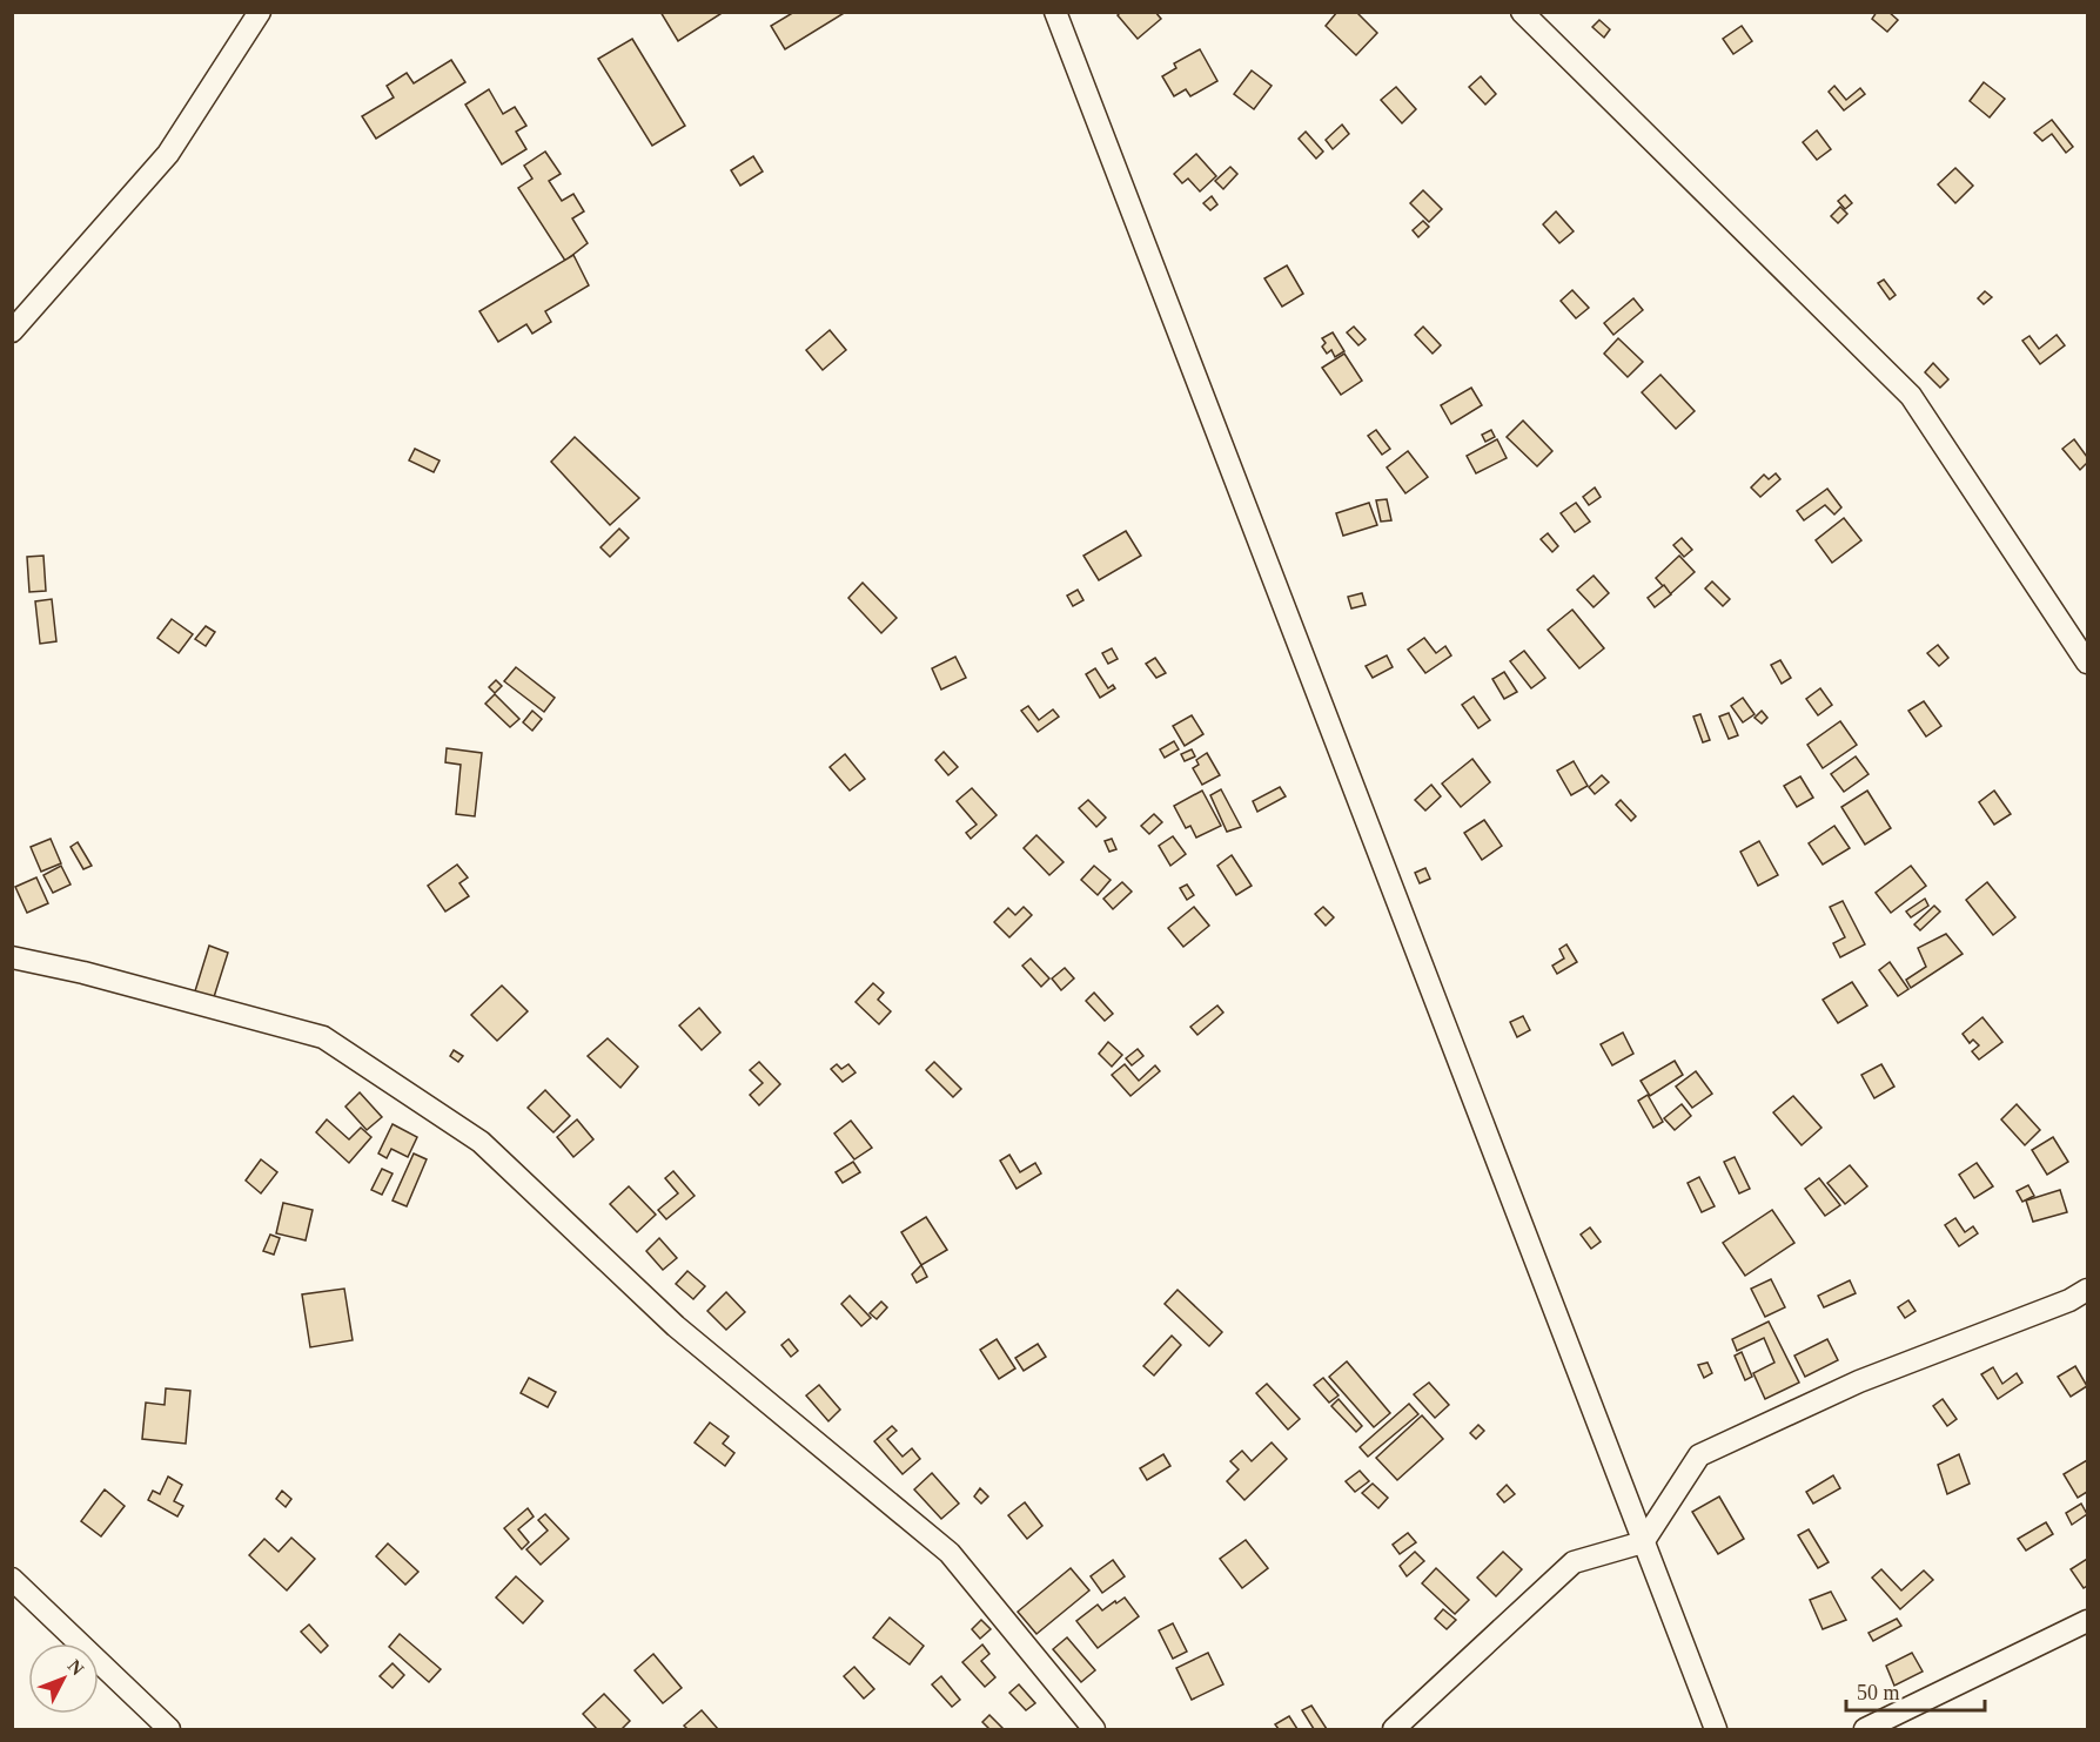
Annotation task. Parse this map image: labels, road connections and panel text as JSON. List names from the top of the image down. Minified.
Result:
{"scale_bar":"50 m","north":"top right"}
